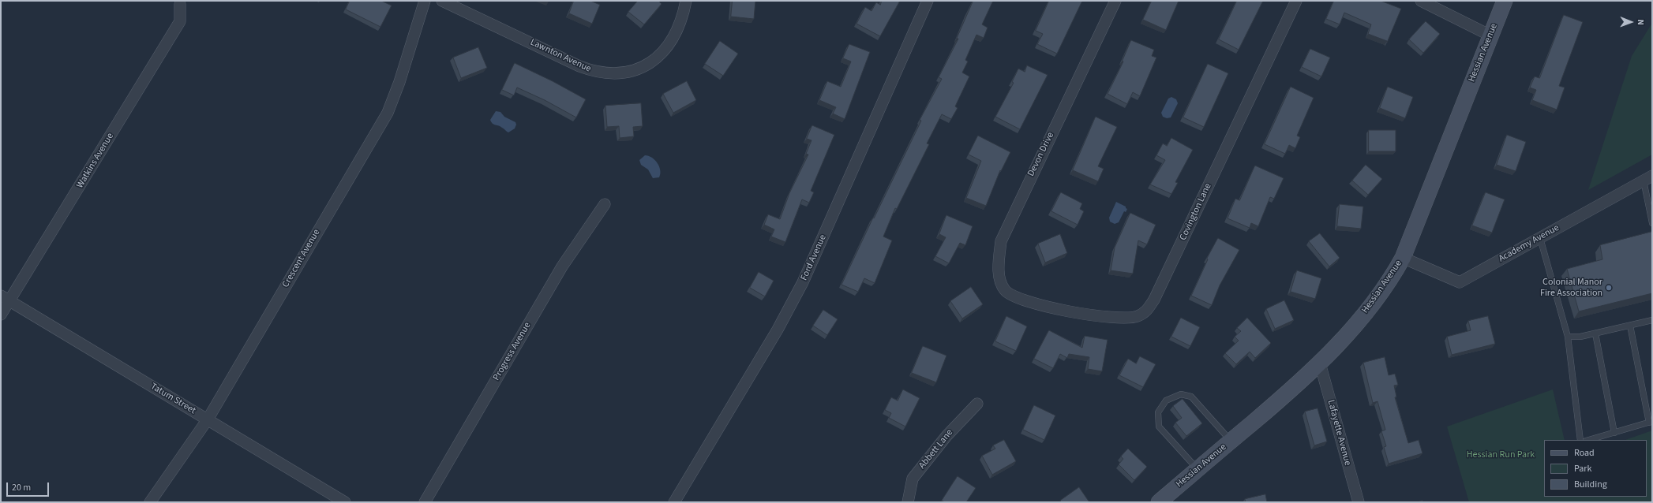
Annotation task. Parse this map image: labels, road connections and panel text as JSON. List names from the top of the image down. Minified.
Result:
{"streets":{"main road":["Hessian Avenue"],"street":["Lawnton Avenue","Devon Drive","Watkins Avenue","Covington Lane","Academy Avenue","Ford Avenue","Crescent Avenue","Progress Avenue","Tatum Street","Lafayette Avenue","Abbett Lane"]},"crossings":[["Hessian Avenue","Academy Avenue"],["Hessian Avenue","Lafayette Avenue"],["Devon Drive","Covington Lane"],["Watkins Avenue","Tatum Street"],["Crescent Avenue","Tatum Street"]],"parks":["Hessian Run Park"],"places":["Colonial Manor Fire Association"],"legend":["Road","Park","Building"],"scale_bar":"20 m","north":"right"}
